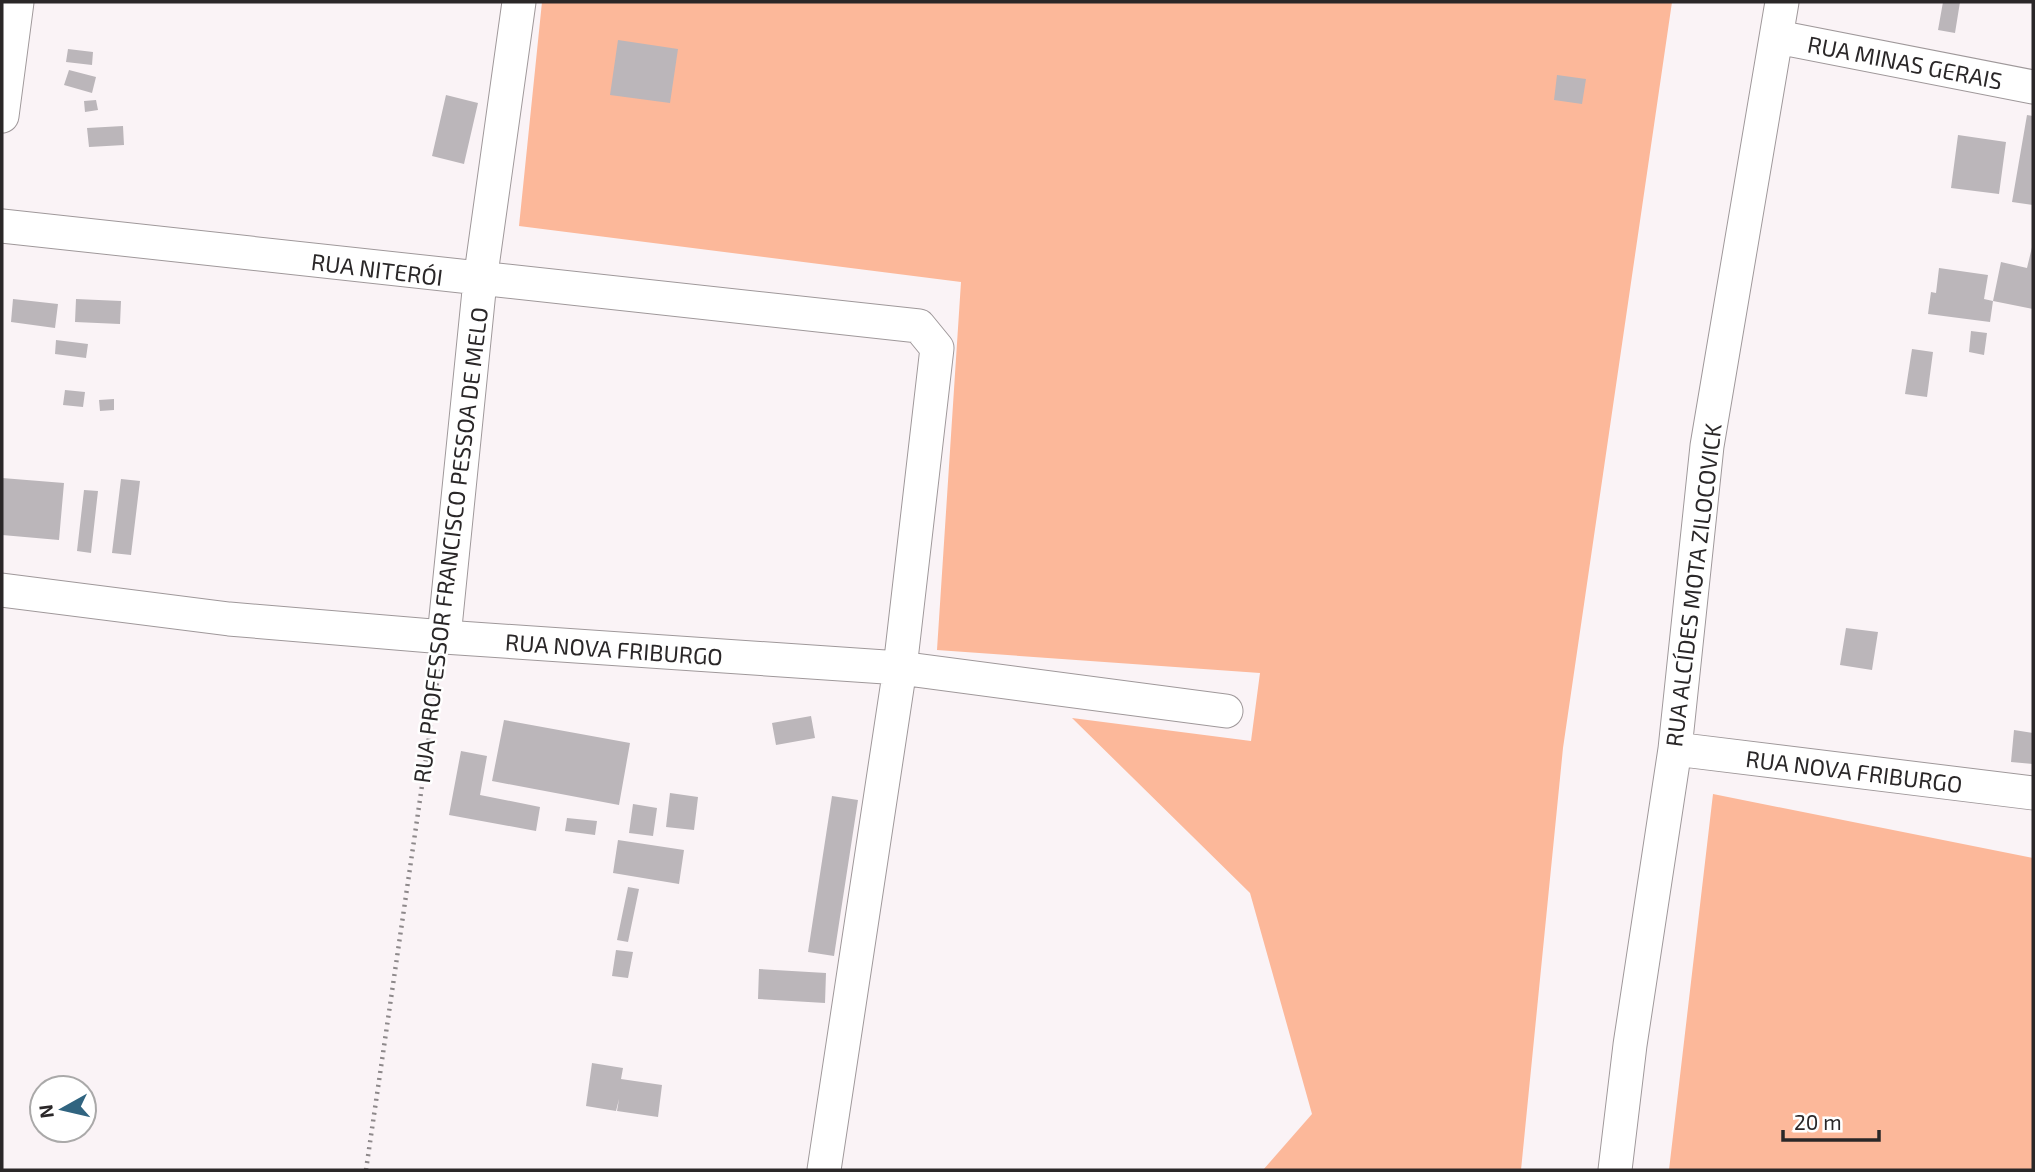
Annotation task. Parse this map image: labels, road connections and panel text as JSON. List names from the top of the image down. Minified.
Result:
{"streets":{"street":["RUA MINAS GERAIS","RUA NITERÓI","RUA PROFESSOR FRANCISCO PESSOA DE MELO","RUA ALCÍDES MOTA ZILOCOVICK","RUA NOVA FRIBURGO"]},"crossings":[["RUA MINAS GERAIS","RUA ALCÍDES MOTA ZILOCOVICK"],["RUA NITERÓI","RUA PROFESSOR FRANCISCO PESSOA DE MELO"],["RUA NITERÓI","RUA NOVA FRIBURGO"],["RUA PROFESSOR FRANCISCO PESSOA DE MELO","RUA NOVA FRIBURGO"],["RUA ALCÍDES MOTA ZILOCOVICK","RUA NOVA FRIBURGO"]],"scale_bar":"20 m","north":"left"}
